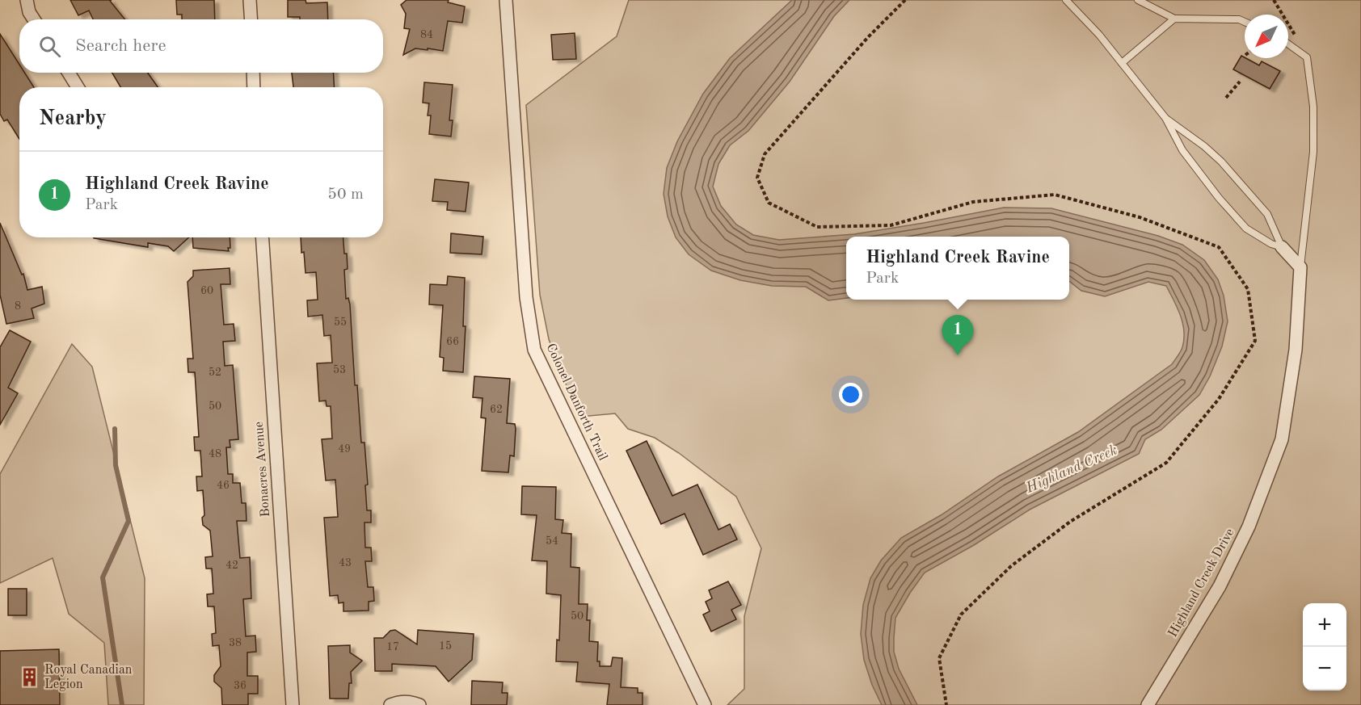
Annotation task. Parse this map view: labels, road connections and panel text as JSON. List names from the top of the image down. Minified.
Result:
{"streets":{"street":["Colonel Danforth Trail","Bonacres Avenue","Highland Creek Drive"]},"water":["Highland Creek"],"places":{"building":["Royal Canadian Legion"]},"house_numbers":["84","60","8","55","66","53","52","50","62","49","48","46","54","43","42","50","38","15","17","36"],"north":"bottom left","page":{"search":"Search here","heading":"Nearby","list":[{"mark":"1","name":"Highland Creek Ravine","note":"Park","value":"50 m"}],"popup":["Highland Creek Ravine","Park"],"pins":"1","map_buttons":["+","−"]}}
